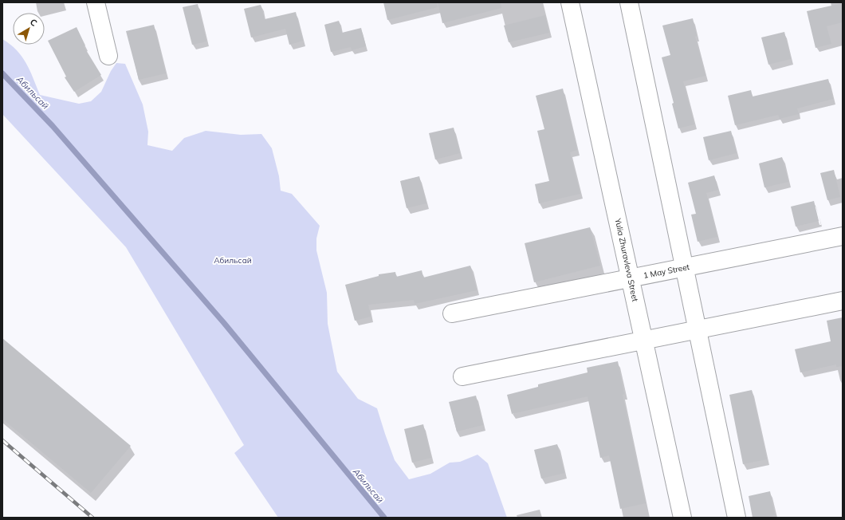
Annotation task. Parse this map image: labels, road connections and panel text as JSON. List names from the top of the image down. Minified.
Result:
{"streets":{"street":["Yulia Zhuravleva Street","1 May Street"]},"crossings":[["Yulia Zhuravleva Street","1 May Street"]],"water":["Абильсай"],"parks":["Абильсай"],"north":"top right"}
